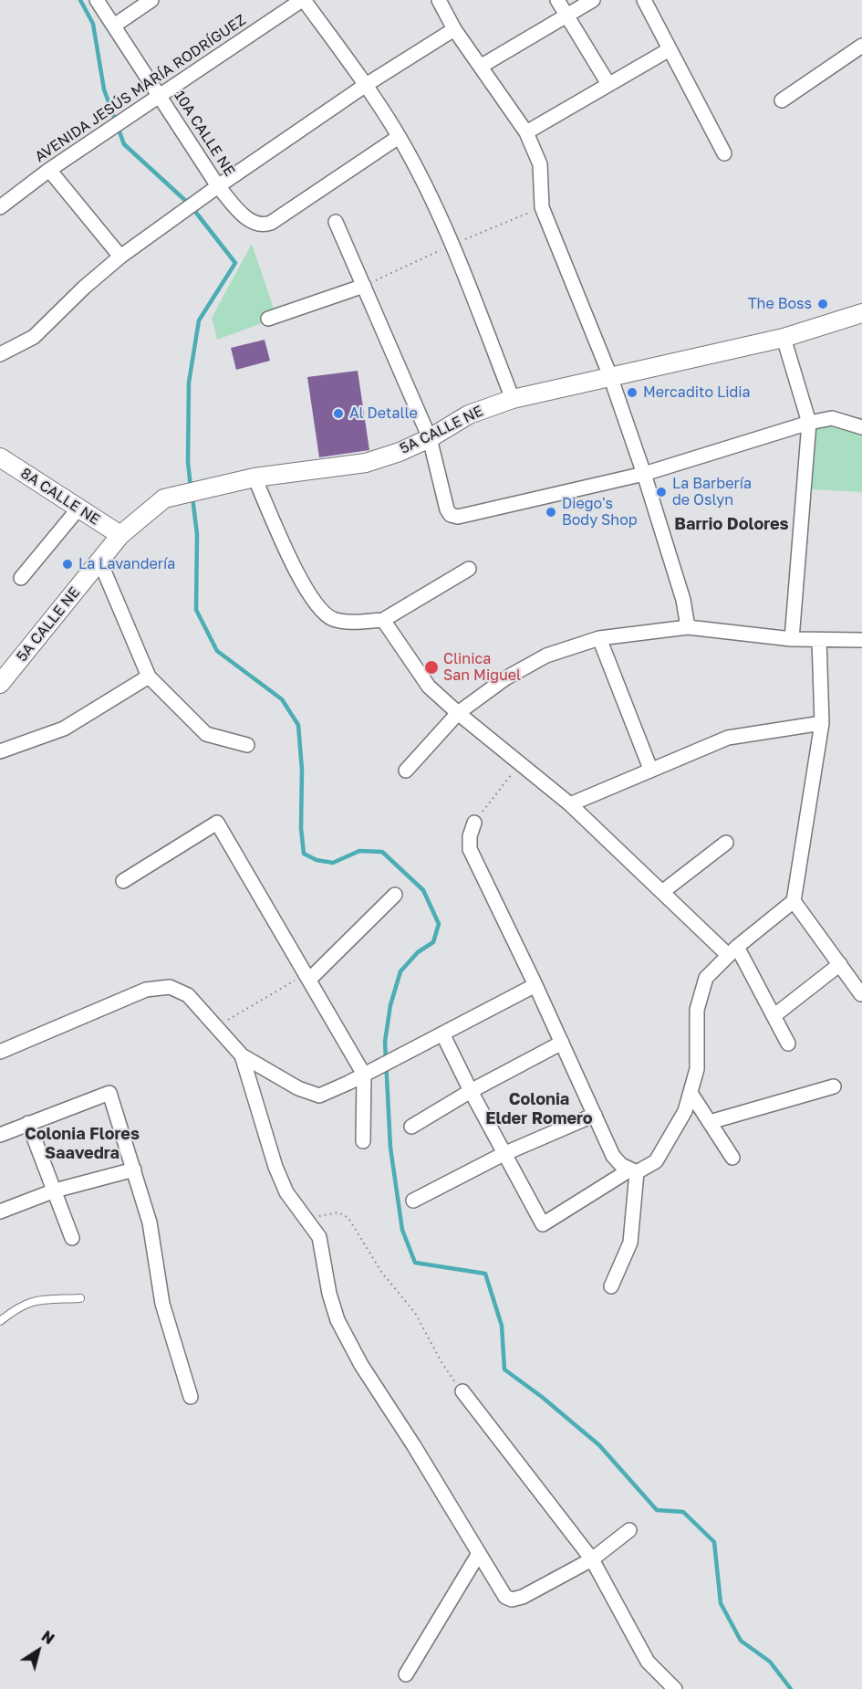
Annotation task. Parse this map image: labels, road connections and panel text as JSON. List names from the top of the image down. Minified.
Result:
{"streets":{"street":["AVENIDA JESÚS MARÍA RODRÍGUEZ","10A CALLE NE","5A CALLE NE","8A CALLE NE"]},"crossings":[["AVENIDA JESÚS MARÍA RODRÍGUEZ","10A CALLE NE"],["5A CALLE NE","8A CALLE NE"]],"districts":["Barrio Dolores","Colonia Elder Romero","Colonia Flores Saavedra"],"places":["The Boss","Mercadito Lidia","Al Detalle","La Barbería de Oslyn","Diego's Body Shop","La Lavandería","Clinica San Miguel"],"north":"top right"}
